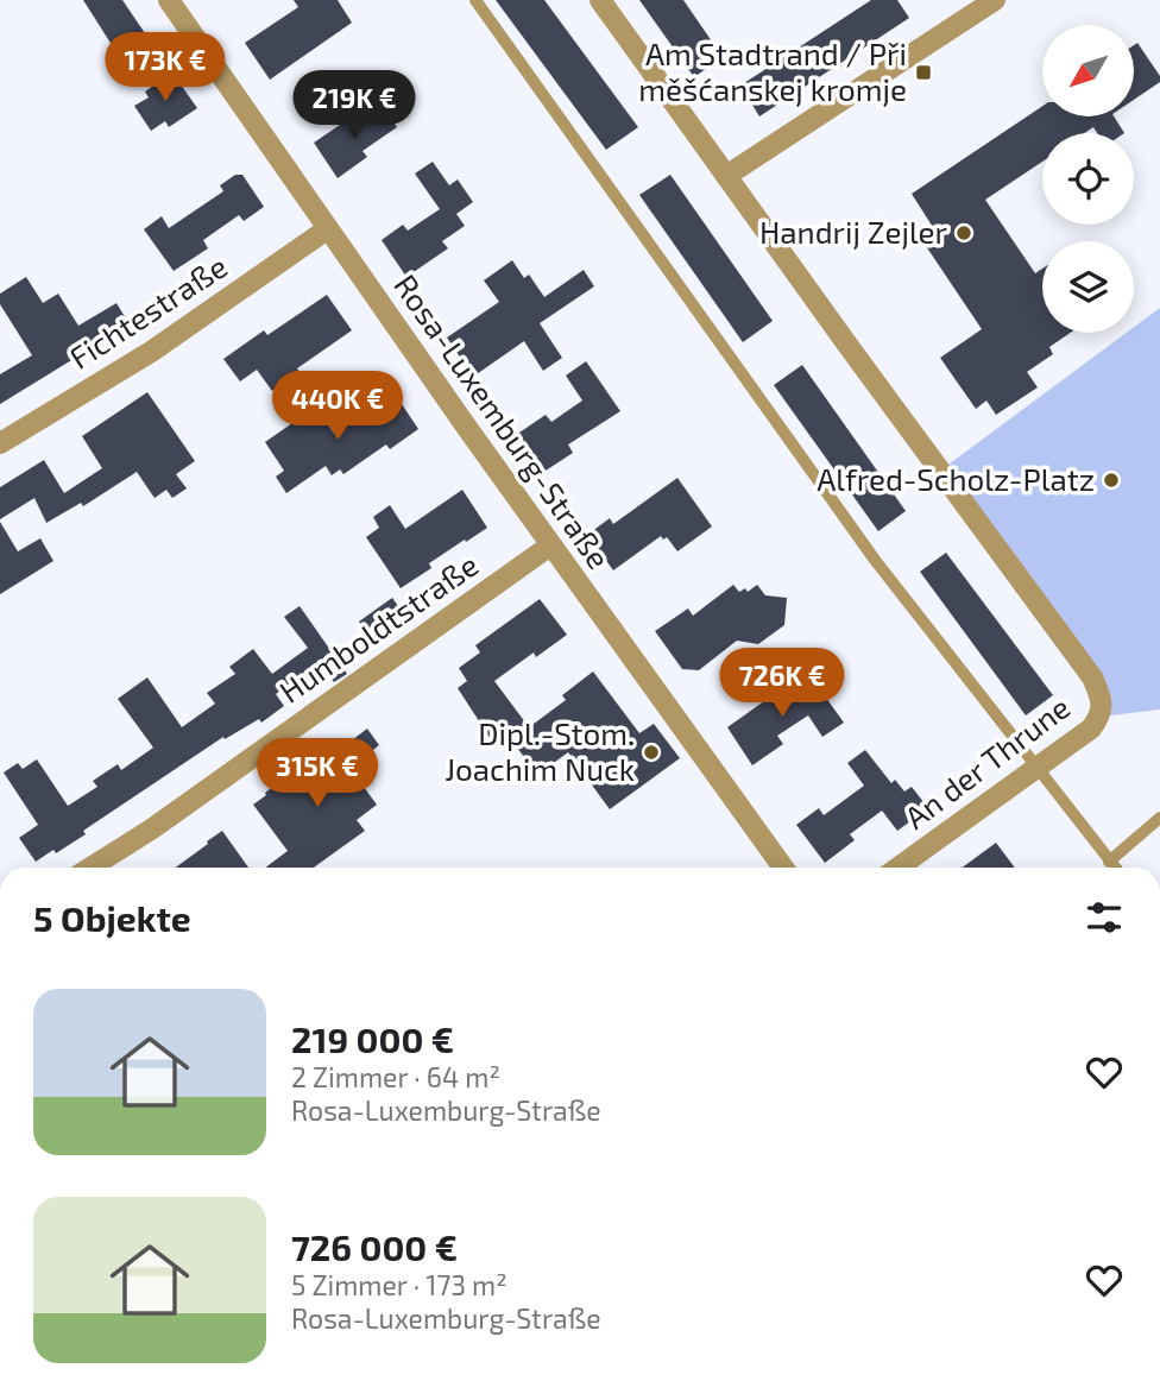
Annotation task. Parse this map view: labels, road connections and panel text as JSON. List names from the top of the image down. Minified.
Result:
{"streets":{"street":["Fichtestraße","Rosa-Luxemburg-Straße","Humboldtstraße","An der Thrune"]},"crossings":[["Fichtestraße","Rosa-Luxemburg-Straße"],["Rosa-Luxemburg-Straße","Humboldtstraße"]],"places":{"transit":["Am Stadtrand / Při měšćanskej kromje"],"other":["Handrij Zejler","Alfred-Scholz-Platz","Dipl.-Stom. Joachim Nuck"]},"north":"bottom left","page":{"price":["173K €","219K €","440K €","726K €","315K €"],"heading":"5 Objekte","list":[{"name":"219 000 €","note":"2 Zimmer · 64 m² · Rosa-Luxemburg-Straße"},{"name":"726 000 €","note":"5 Zimmer · 173 m² · Rosa-Luxemburg-Straße"}]}}
